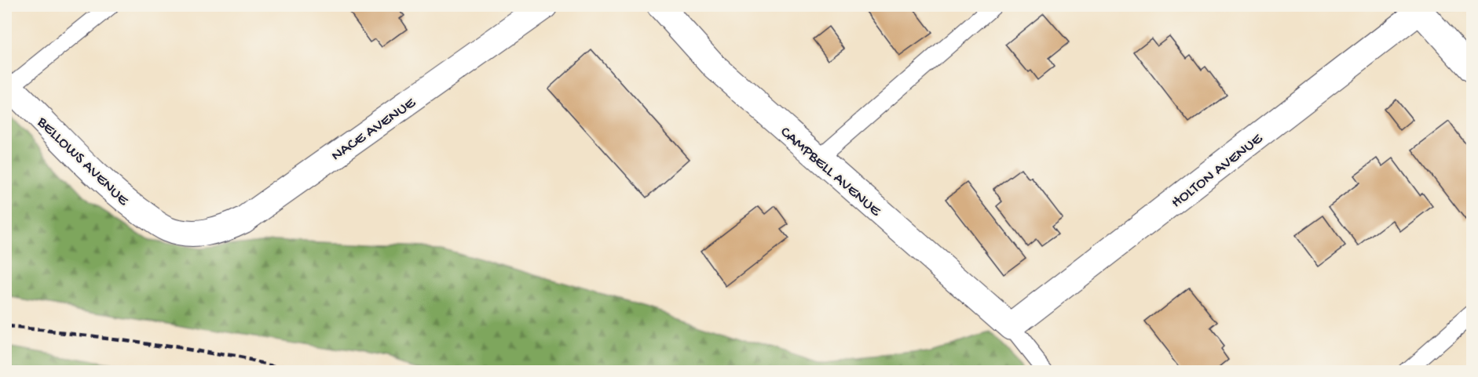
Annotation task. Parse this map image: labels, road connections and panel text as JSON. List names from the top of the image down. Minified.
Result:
{"streets":{"street":["NACE AVENUE","BELLOWS AVENUE","HOLTON AVENUE","CAMPBELL AVENUE"]},"crossings":[["NACE AVENUE","BELLOWS AVENUE"],["HOLTON AVENUE","CAMPBELL AVENUE"]]}
